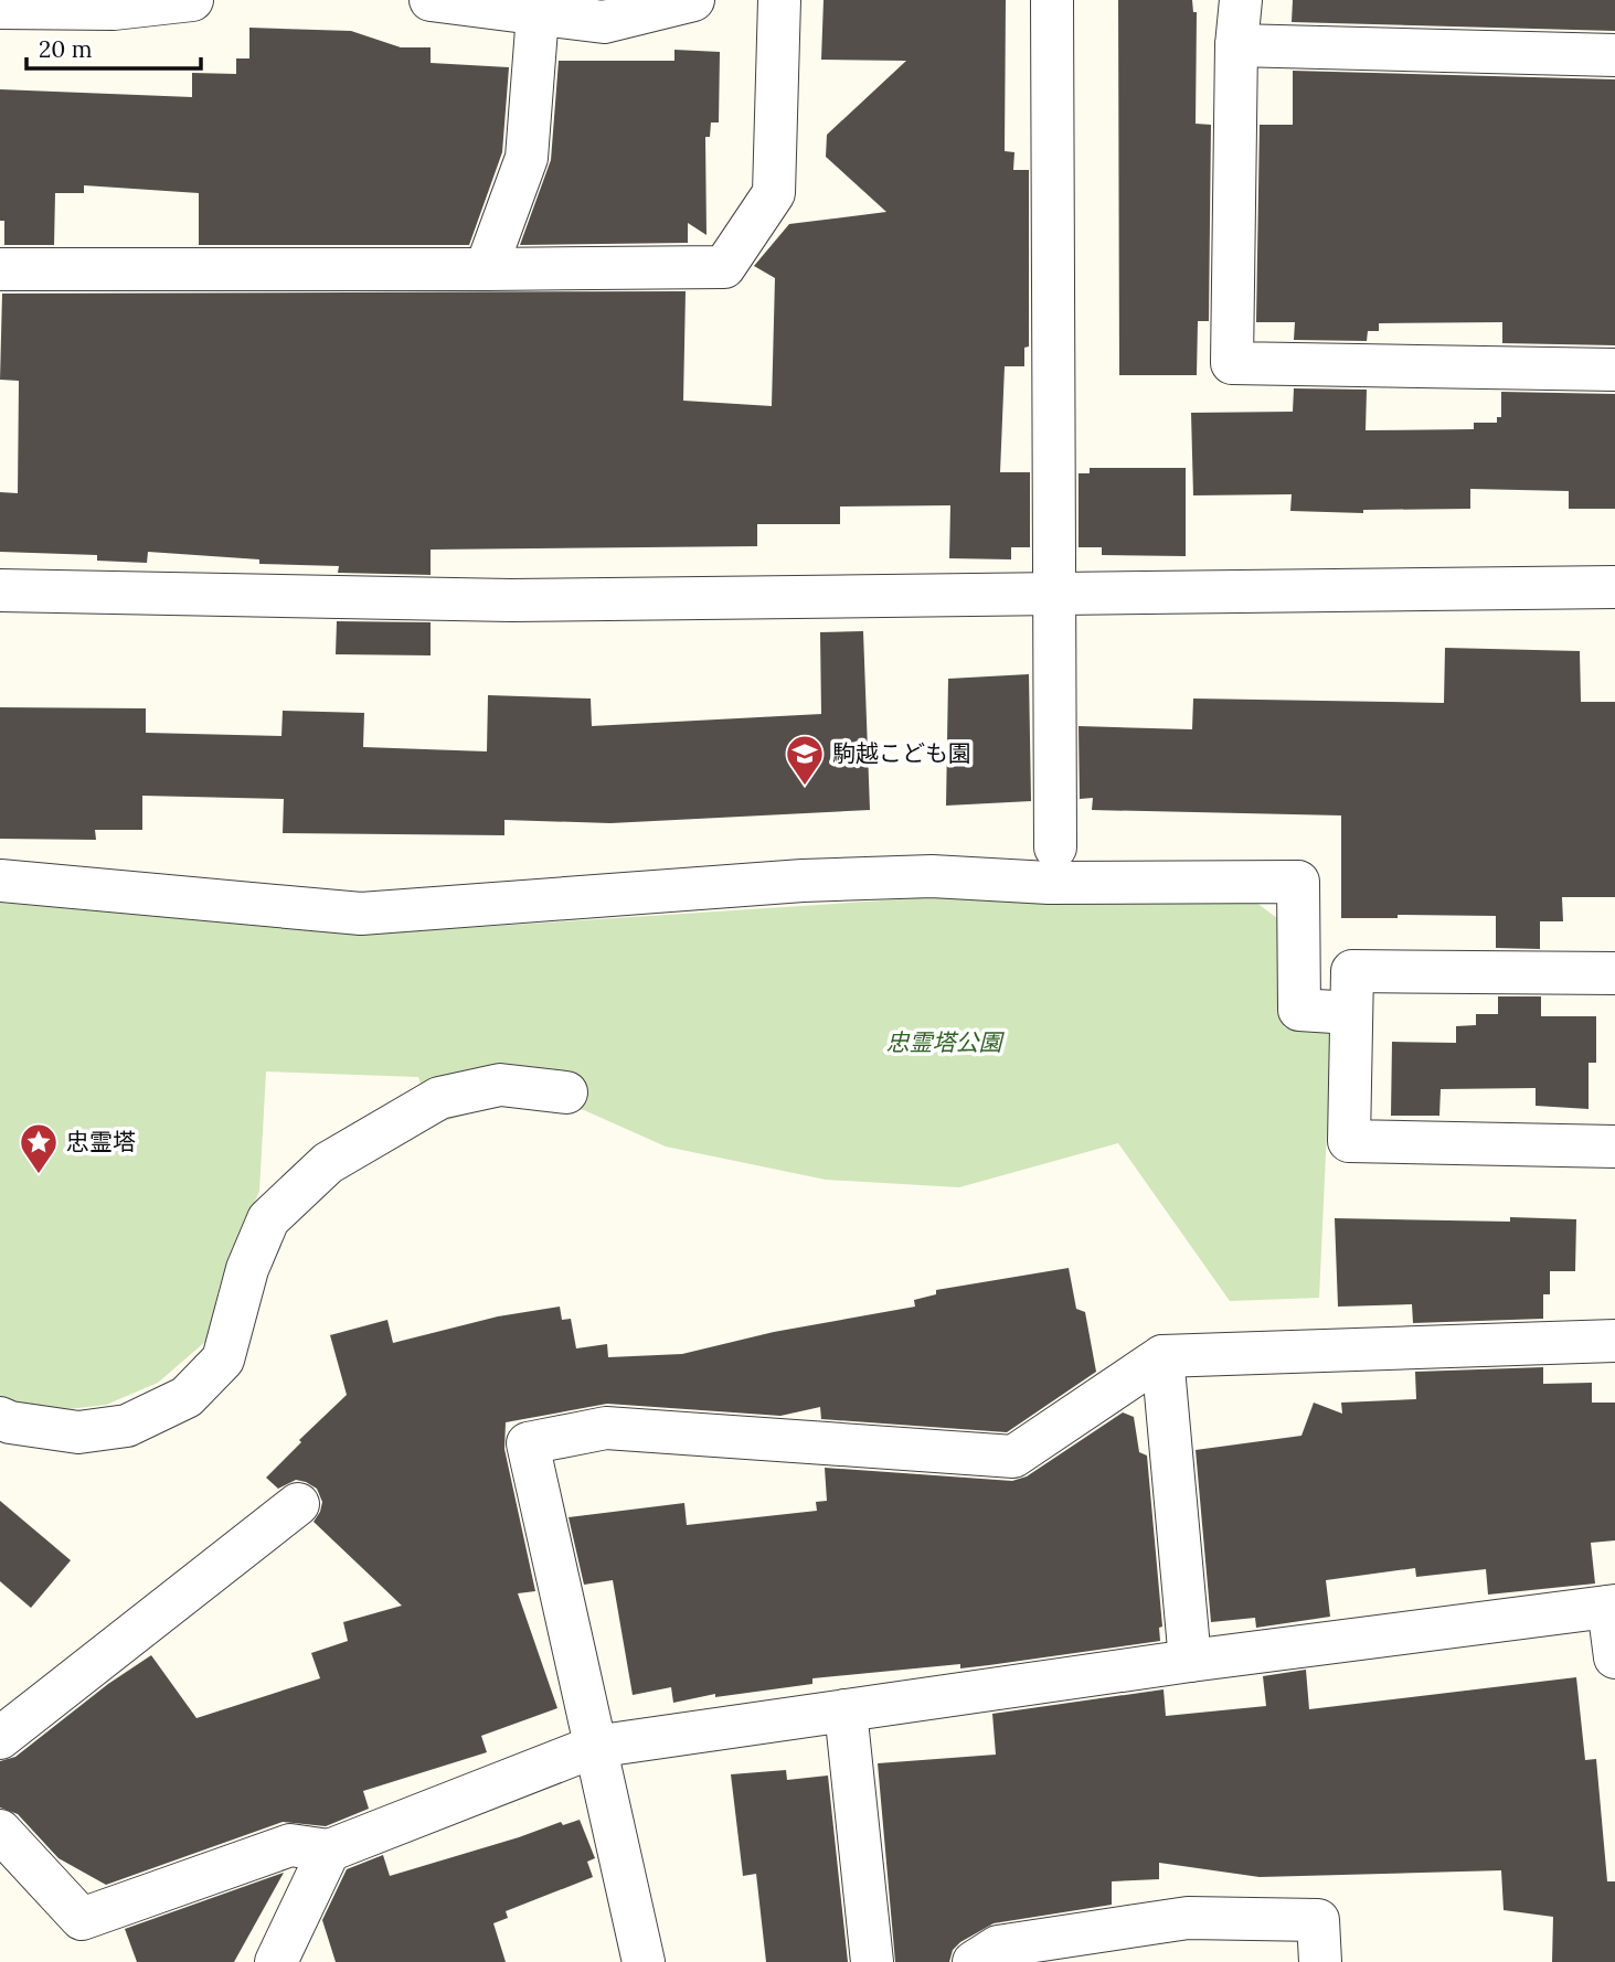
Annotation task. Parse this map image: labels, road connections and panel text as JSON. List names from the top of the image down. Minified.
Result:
{"parks":["忠霊塔公園"],"places":{"school or university":["駒越こども園"],"place":["忠霊塔"]},"scale_bar":"20 m"}
